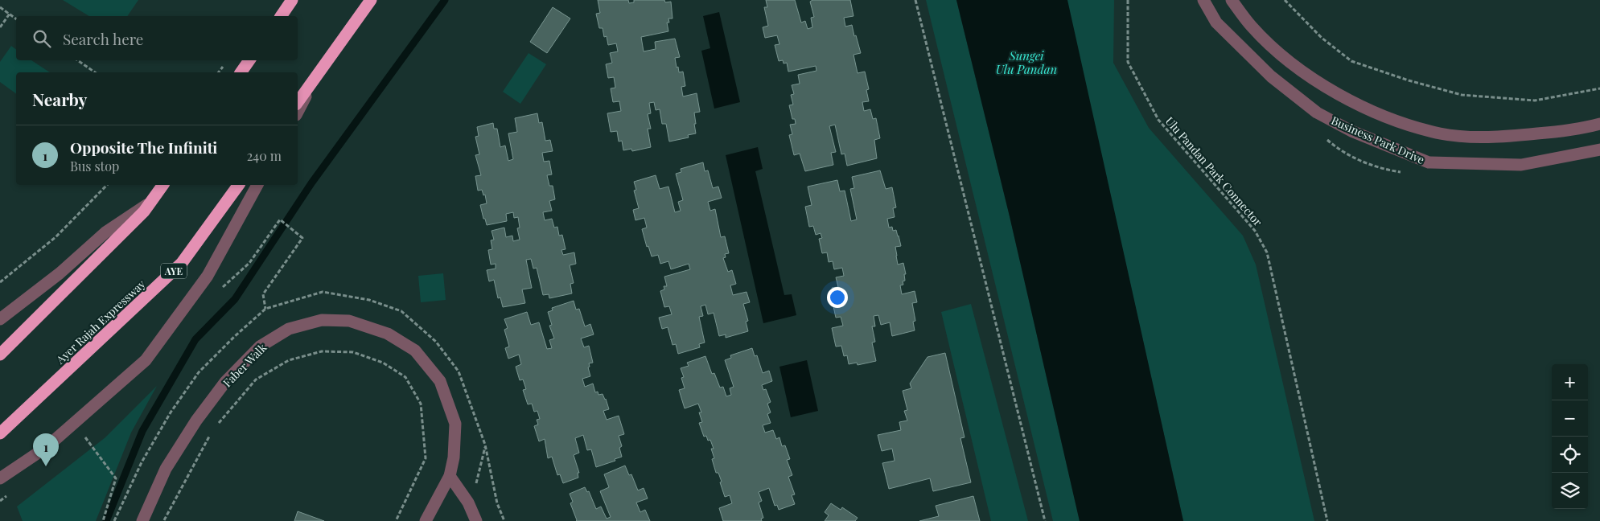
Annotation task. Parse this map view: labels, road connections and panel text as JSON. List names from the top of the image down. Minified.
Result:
{"streets":{"highway":["AYE","Ayer Rajah Expressway"],"street":["Business Park Drive","Faber Walk"],"path":["Ulu Pandan Park Connector"]},"water":["Sungei Ulu Pandan"],"page":{"search":"Search here","heading":"Nearby","list":[{"mark":"1","name":"Opposite The Infiniti","note":"Bus stop","value":"240 m"}],"map_buttons":["+","−"],"pins":"1"}}
